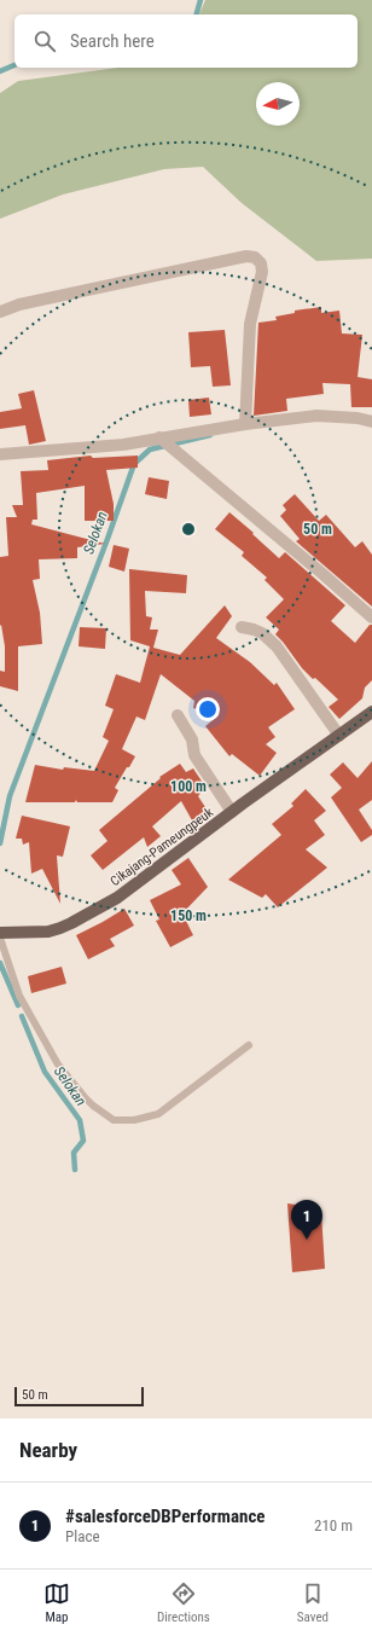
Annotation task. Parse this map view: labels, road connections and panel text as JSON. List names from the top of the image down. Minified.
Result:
{"streets":{"main road":["Cikajang-Pameungpeuk"]},"water":["Selokan"],"scale_bar":"50 m","north":"left","page":{"search":"Search here","pins":"1","scale":"50 m","heading":"Nearby","list":[{"mark":"1","name":"#salesforceDBPerformance","note":"Place","value":"210 m"}],"nav":["Map","Directions","Saved"]},"rings":["50 m","100 m","150 m"]}
